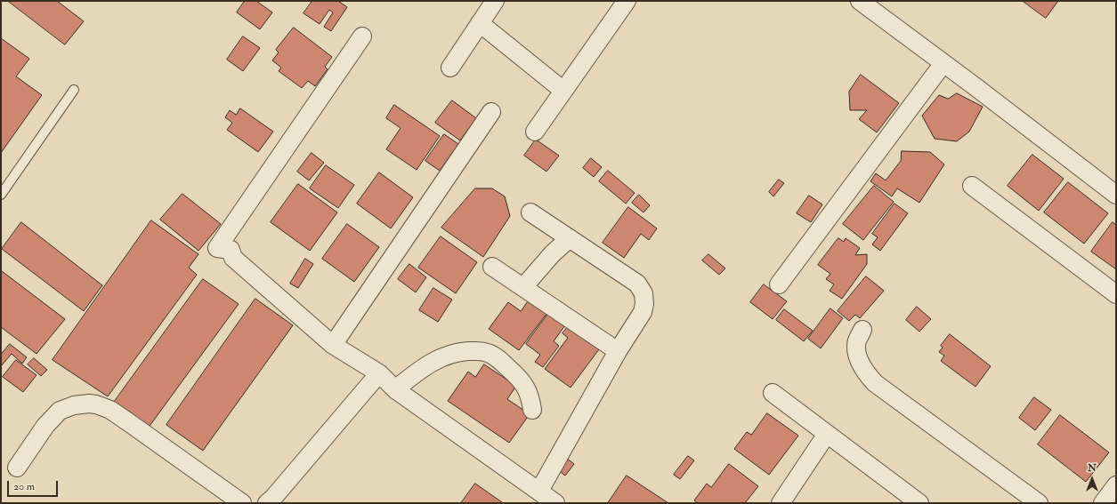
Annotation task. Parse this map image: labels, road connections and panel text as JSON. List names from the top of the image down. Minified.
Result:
{"scale_bar":"20 m","north":"top"}
